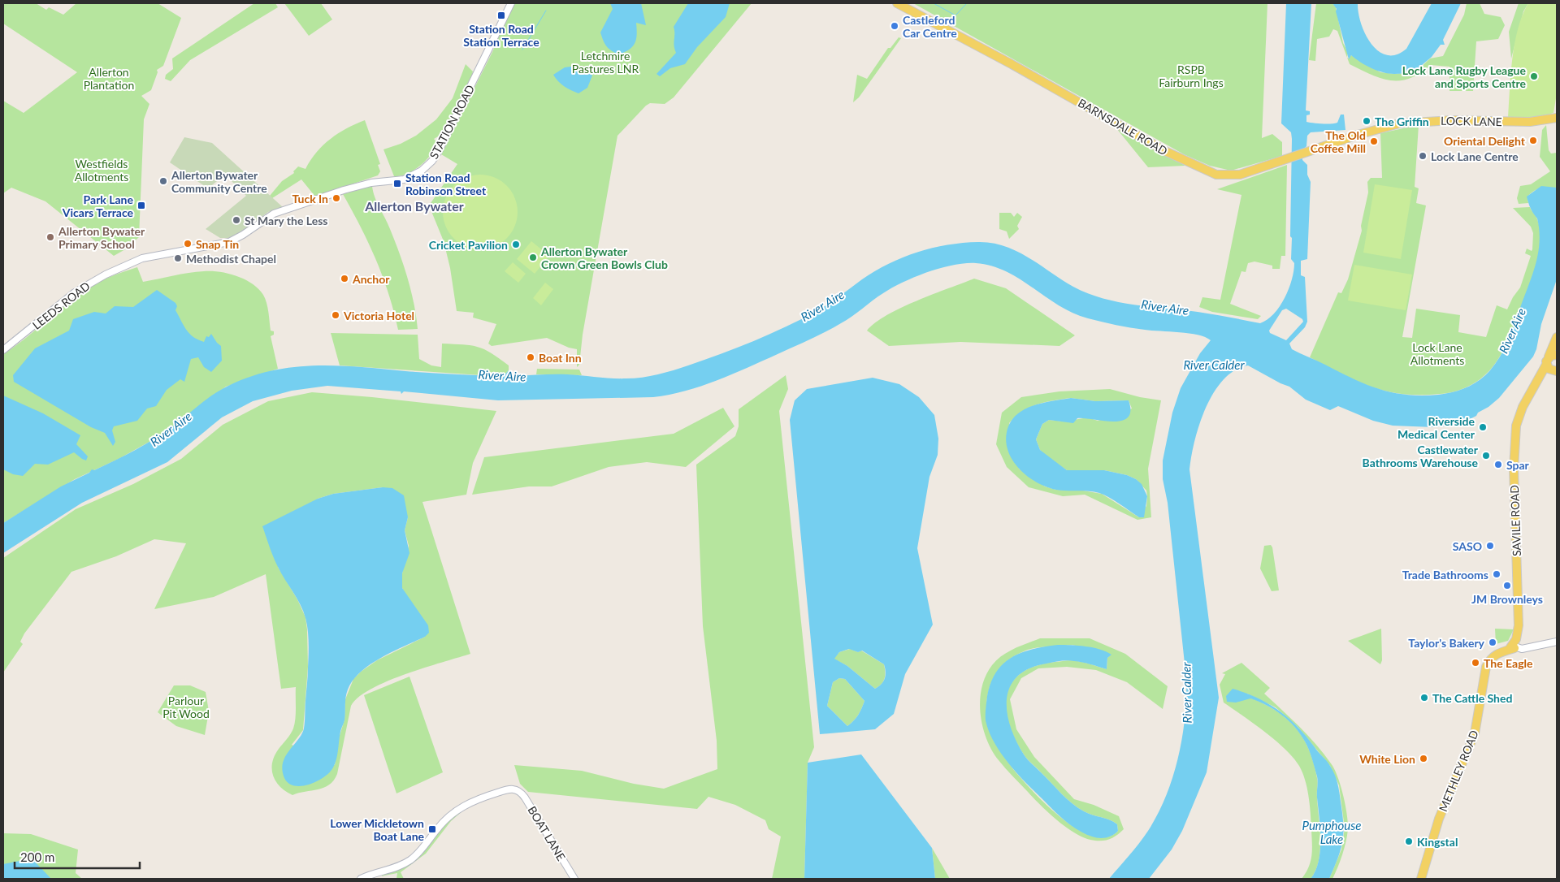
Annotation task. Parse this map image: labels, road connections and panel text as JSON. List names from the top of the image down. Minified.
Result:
{"streets":{"main road":["LOCK LANE","BARNSDALE ROAD","SAVILE ROAD","METHLEY ROAD"],"street":["STATION ROAD","LEEDS ROAD","BOAT LANE"]},"crossings":[["LOCK LANE","BARNSDALE ROAD"],["STATION ROAD","LEEDS ROAD"],["SAVILE ROAD","METHLEY ROAD"]],"districts":["Allerton Bywater"],"water":["River Aire","River Calder","Pumphouse Lake"],"parks":["Letchmire Pastures LNR","RSPB Fairburn Ings","Allerton Plantation","Westfields Allotments","Lock Lane Allotments","Parlour Pit Wood"],"places":{"transit":["Station Road Station Terrace","Station Road Robinson Street","Park Lane Vicars Terrace","Lower Mickletown Boat Lane"],"other":["Castleford Car Centre","Lock Lane Rugby League and Sports Centre","The Griffin","Oriental Delight","The Old Coffee Mill","Lock Lane Centre","Allerton Bywater Community Centre","Tuck In","St Mary the Less","Allerton Bywater Primary School","Snap Tin","Cricket Pavilion","Allerton Bywater Crown Green Bowls Club","Methodist Chapel","Anchor","Victoria Hotel","Boat Inn","Riverside Medical Center","Castlewater Bathrooms Warehouse","Spar","SASO","Trade Bathrooms","JM Brownleys","Taylor's Bakery","The Eagle","The Cattle Shed","White Lion","Kingstal"]},"scale_bar":"200 m"}
